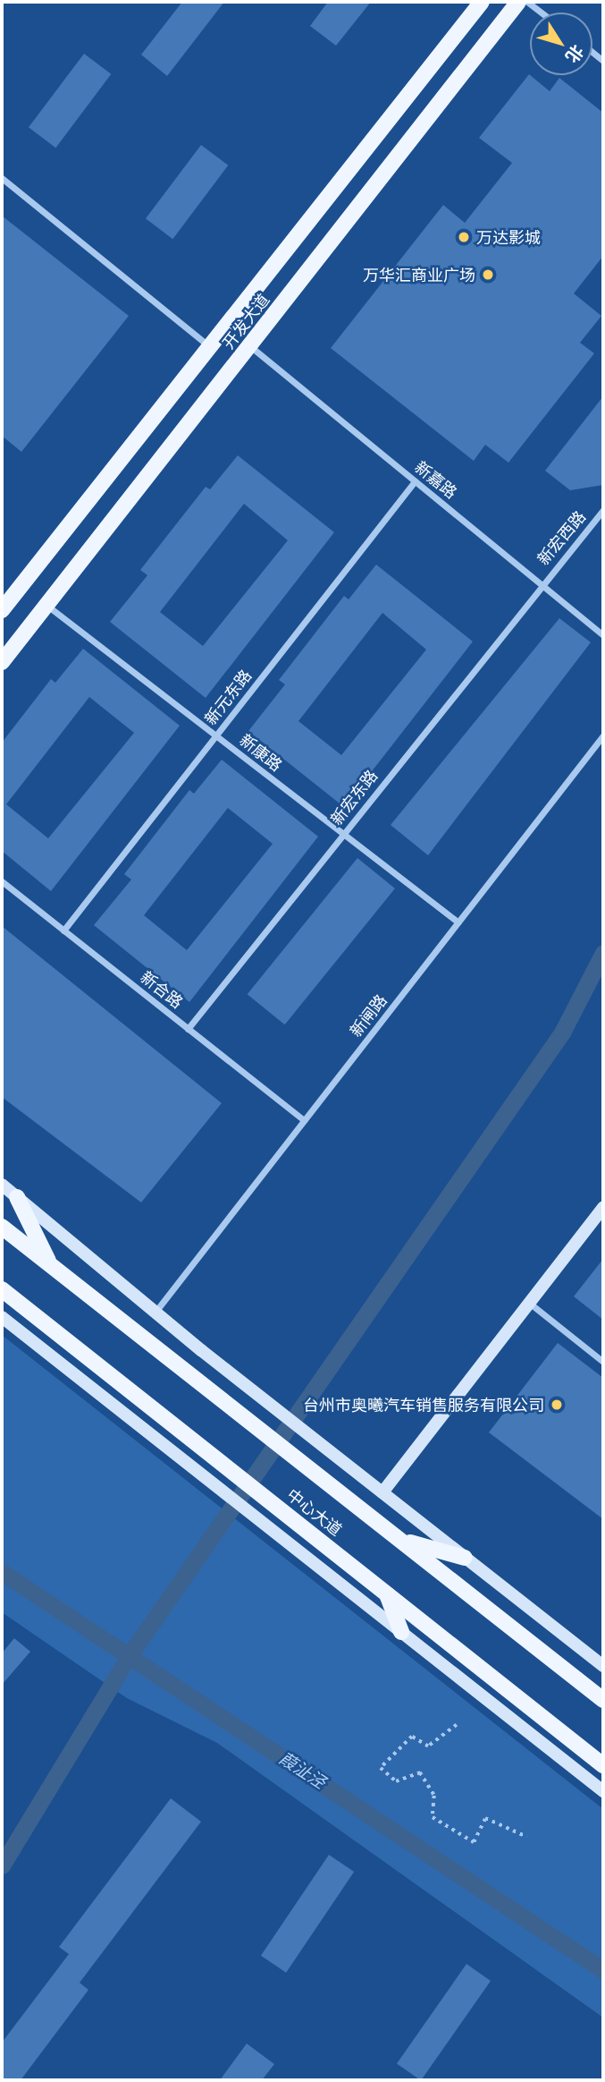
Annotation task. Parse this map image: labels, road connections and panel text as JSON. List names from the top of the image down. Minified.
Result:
{"streets":{"main road":["开发大道","中心大道"],"street":["新嘉路","新宏西路","新元东路","新康路","新宏东路","新合路","新闸路"]},"crossings":[["开发大道","新嘉路"],["开发大道","新康路"],["新嘉路","新宏西路"],["新嘉路","新元东路"],["新嘉路","新宏东路"],["新宏西路","新宏东路"],["新元东路","新康路"],["新元东路","新合路"],["新康路","新宏东路"],["新康路","新闸路"],["新宏东路","新合路"],["新合路","新闸路"]],"water":["葭沚泾"],"places":["万达影城","万华汇商业广场","台州市奥曦汽车销售服务有限公司"],"north":"bottom right"}
